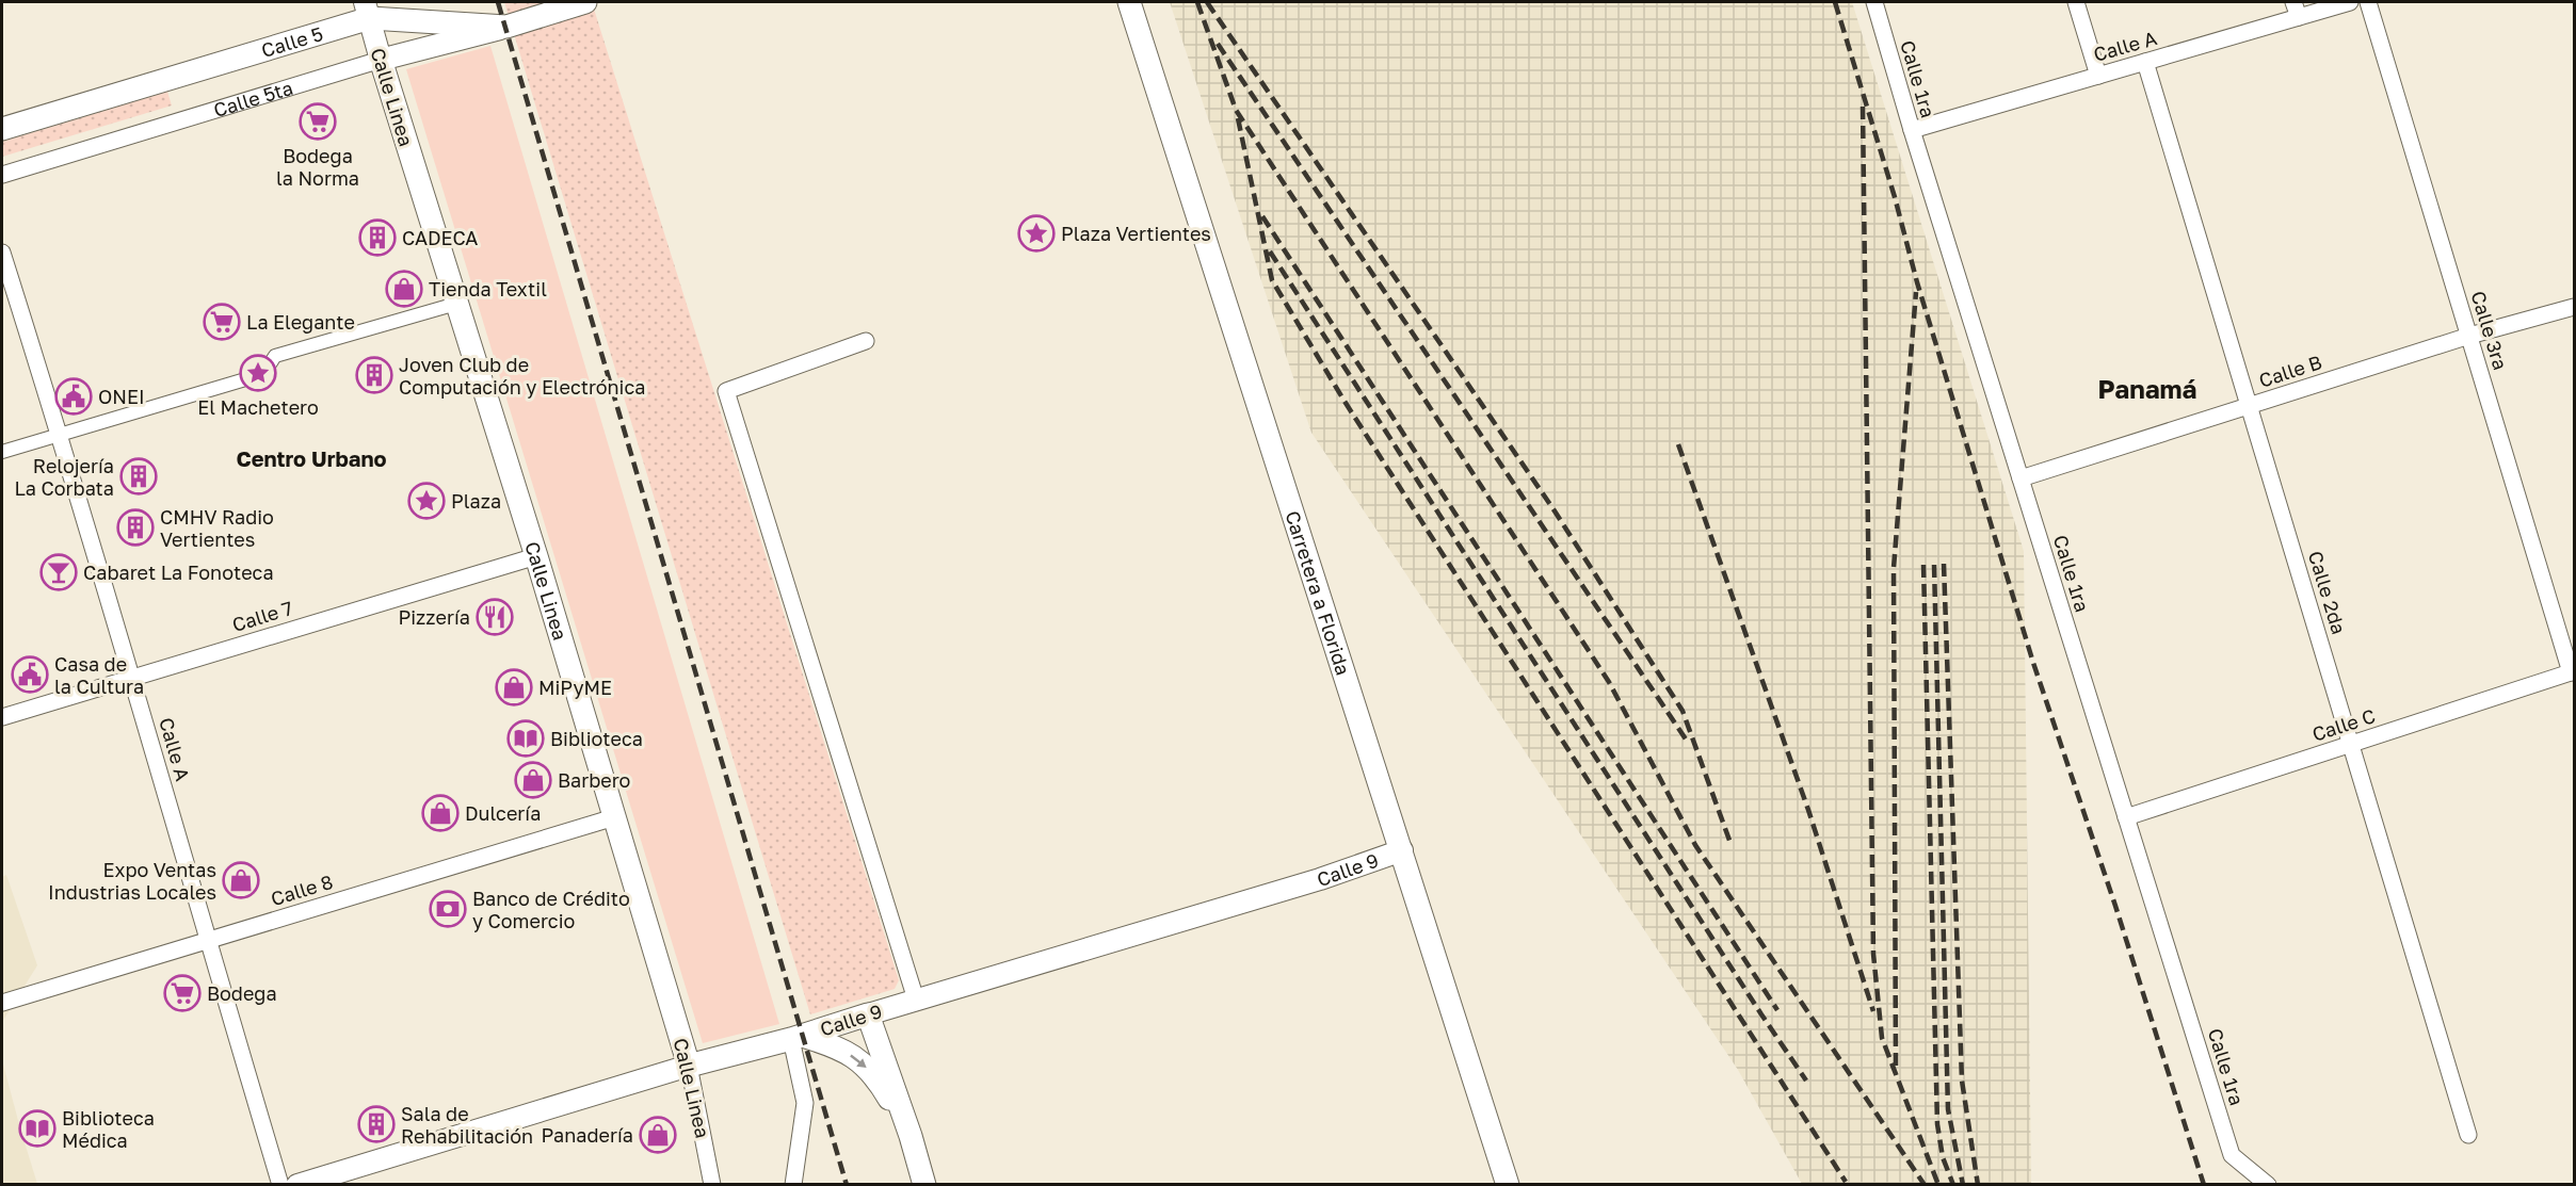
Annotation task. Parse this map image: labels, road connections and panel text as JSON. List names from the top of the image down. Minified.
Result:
{"streets":{"main road":["Calle 5","Calle Linea","Carretera a Florida","Calle 9"],"street":["Calle A","Calle 1ra","Calle 5ta","Calle 3ra","Calle B","Calle 2da","Calle 7","Calle C","Calle 8"]},"crossings":[["Calle 5","Calle Linea"],["Calle 5","Calle 5ta"],["Calle A","Calle 1ra"],["Calle A","Calle 2da"],["Calle A","Calle 7"],["Calle A","Calle 8"],["Calle 1ra","Calle B"],["Calle 1ra","Calle C"],["Calle Linea","Calle 5ta"],["Calle Linea","Calle 7"],["Calle Linea","Calle 9"],["Calle Linea","Calle 8"],["Calle 3ra","Calle B"],["Calle 3ra","Calle C"],["Calle B","Calle 2da"],["Carretera a Florida","Calle 9"],["Calle 2da","Calle C"]],"districts":["Panamá","Centro Urbano"],"places":{"supermarket":["Bodega la Norma","La Elegante","Bodega"],"place":["Plaza Vertientes","El Machetero","Plaza"],"building":["CADECA","Joven Club de Computación y Electrónica","Relojería La Corbata","CMHV Radio Vertientes","Sala de Rehabilitación"],"shop":["Tienda Textil","MiPyME","Barbero","Dulcería","Expo Ventas Industrias Locales","Panadería"],"public building":["ONEI","Casa de la Cultura"],"bar":["Cabaret La Fonoteca"],"restaurant":["Pizzería"],"library":["Biblioteca","Biblioteca Médica"],"bank":["Banco de Crédito y Comercio"]}}
